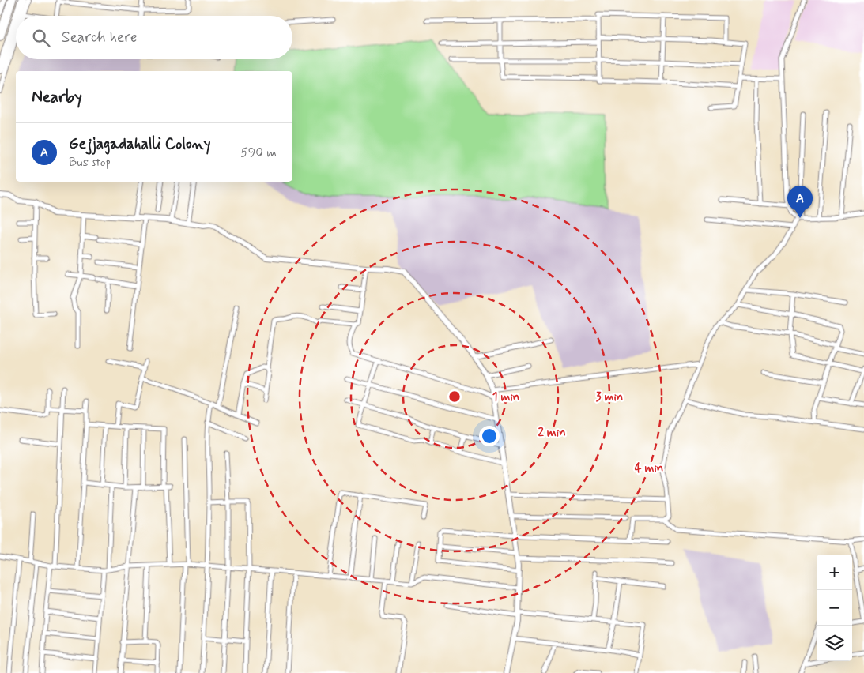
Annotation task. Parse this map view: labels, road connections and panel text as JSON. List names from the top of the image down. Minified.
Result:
{"page":{"search":"Search here","heading":"Nearby","list":[{"mark":"A","name":"Gejjagadahalli Colony","note":"Bus stop","value":"590 m"}],"pins":"A","map_buttons":["+","−"]},"rings":["1 min","3 min","2 min","4 min"]}
